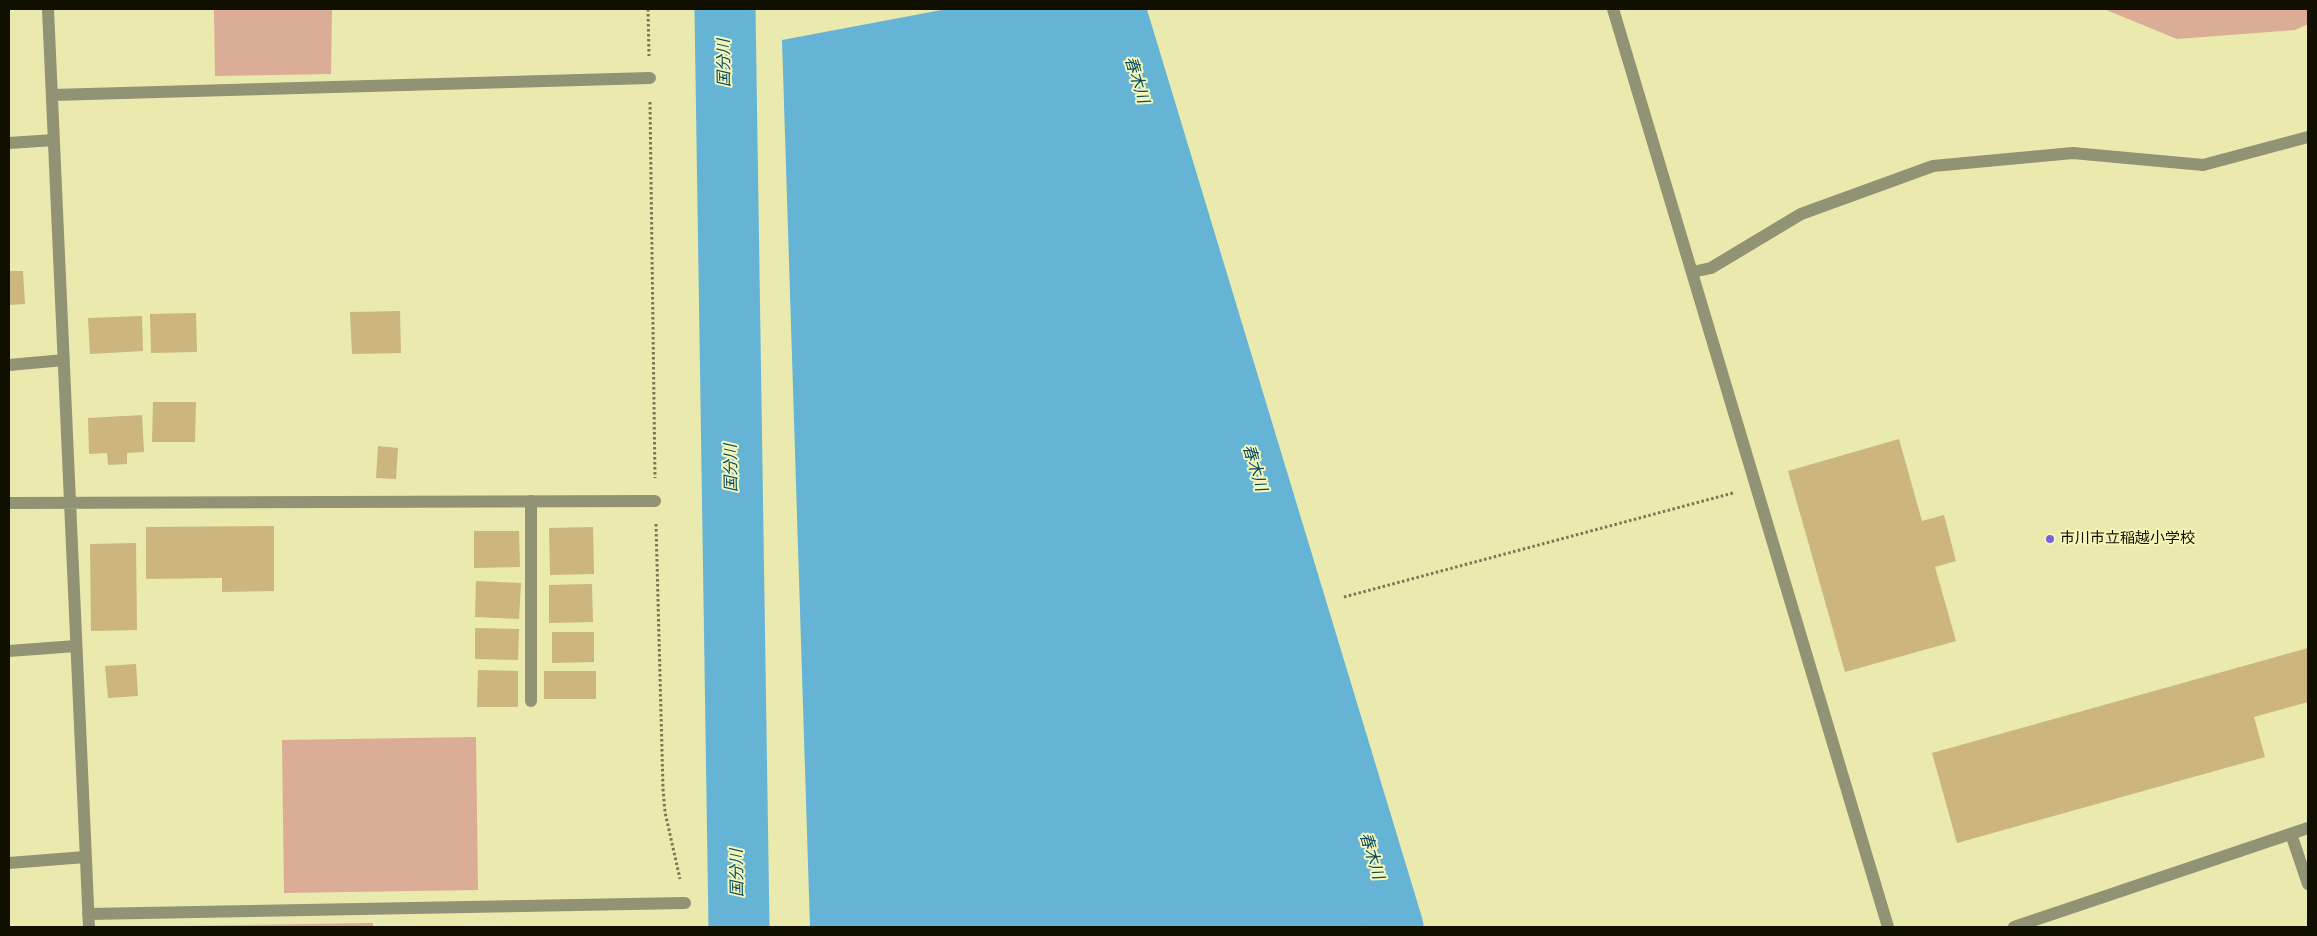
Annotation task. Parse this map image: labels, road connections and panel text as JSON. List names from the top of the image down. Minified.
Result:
{"water":["国分川","春木川"],"places":["市川市立稲越小学校"]}
